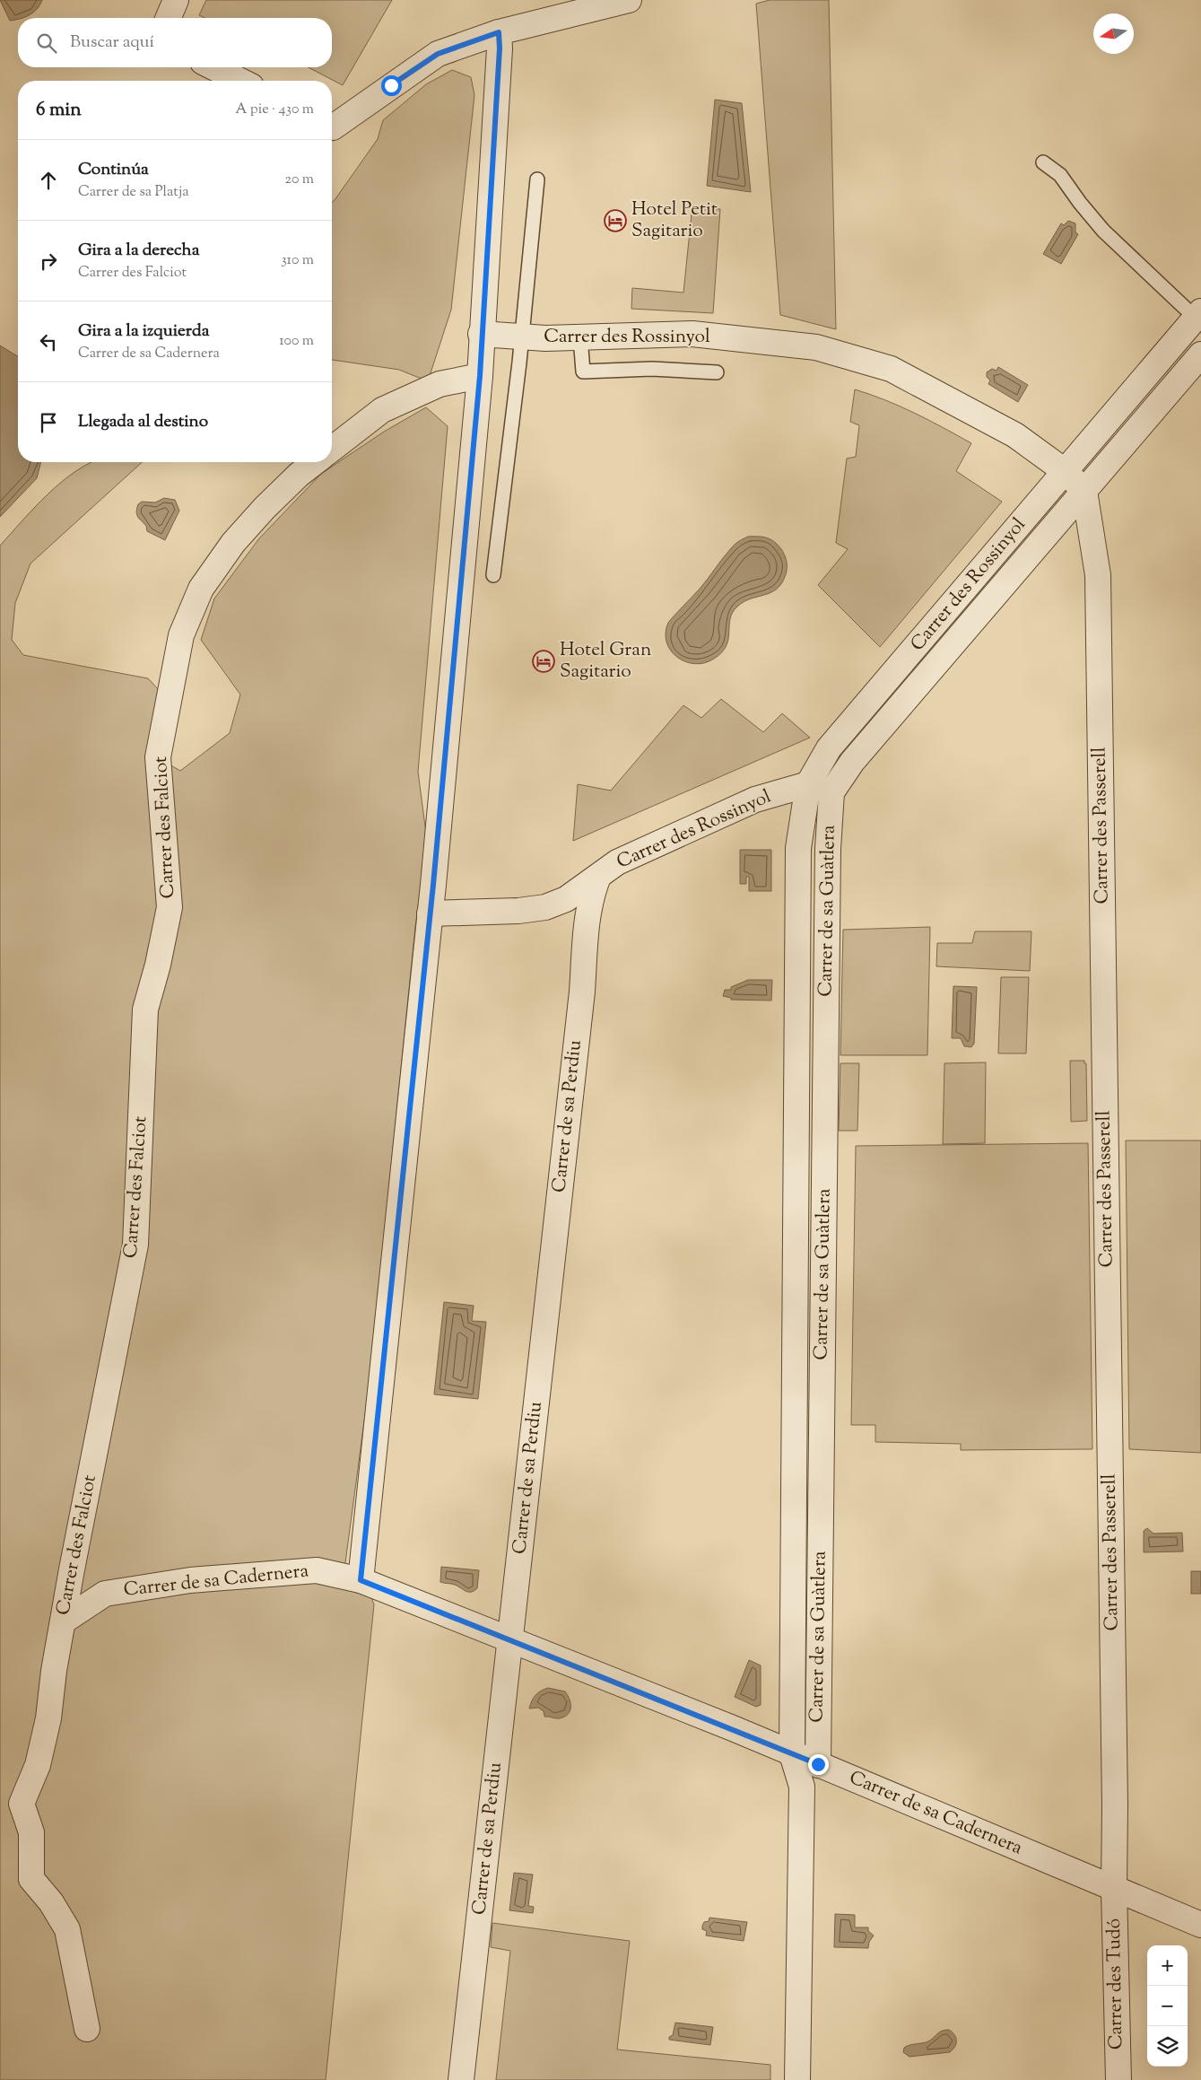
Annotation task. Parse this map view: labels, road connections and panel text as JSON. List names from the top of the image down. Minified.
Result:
{"streets":{"street":["Carrer des Rossinyol","Carrer des Passerell","Carrer des Falciot","Carrer de sa Guàtlera","Carrer de sa Perdiu","Carrer de sa Cadernera","Carrer des Tudó"]},"crossings":[["Carrer des Rossinyol","Carrer des Passerell"],["Carrer des Rossinyol","Carrer de sa Guàtlera"],["Carrer des Rossinyol","Carrer de sa Perdiu"],["Carrer des Passerell","Carrer de sa Cadernera"],["Carrer des Passerell","Carrer des Tudó"],["Carrer des Falciot","Carrer de sa Cadernera"],["Carrer de sa Guàtlera","Carrer de sa Cadernera"],["Carrer de sa Perdiu","Carrer de sa Cadernera"],["Carrer de sa Cadernera","Carrer des Tudó"]],"places":{"hotel":["Hotel Petit Sagitario","Hotel Gran Sagitario"]},"north":"left","page":{"search":"Buscar aquí","heading":["6 min","A pie · 430 m"],"list":[["Continúa","Carrer de sa Platja","20 m"],["Gira a la derecha","Carrer des Falciot","310 m"],["Gira a la izquierda","Carrer de sa Cadernera","100 m"],"Llegada al destino"],"map_buttons":["+","−"]}}
